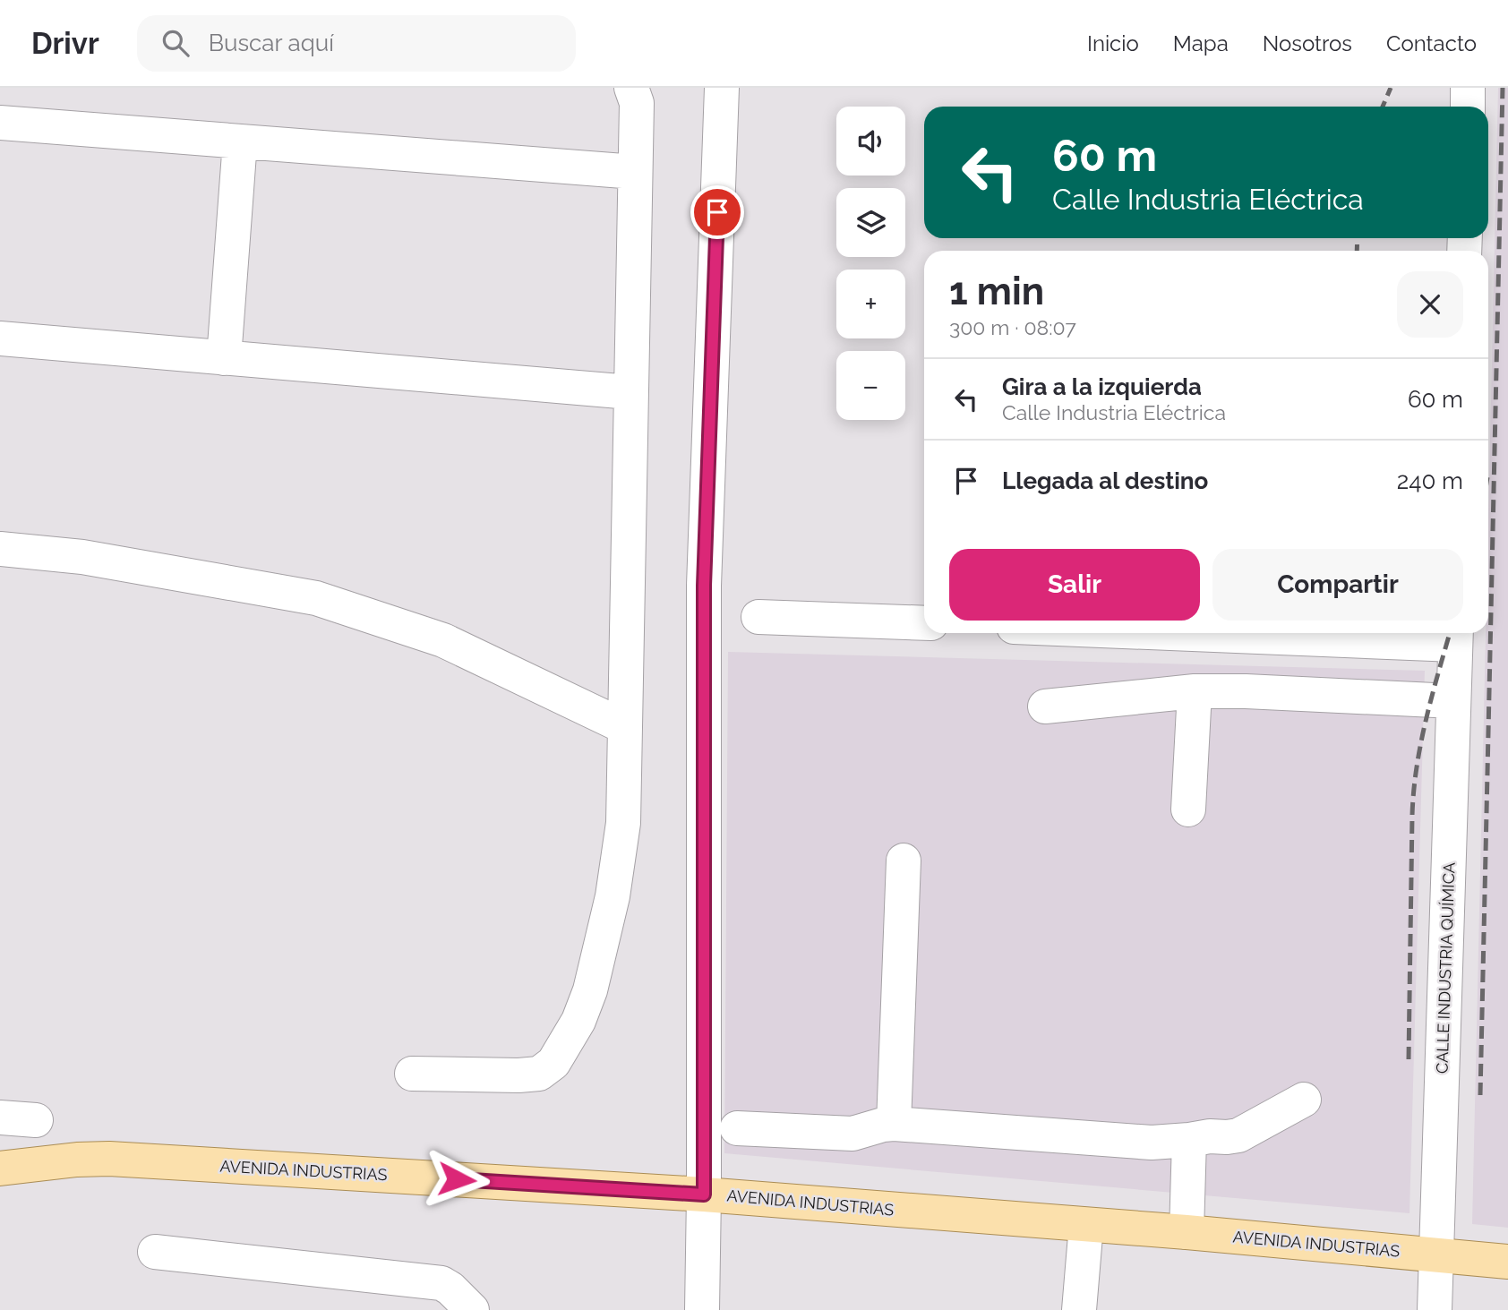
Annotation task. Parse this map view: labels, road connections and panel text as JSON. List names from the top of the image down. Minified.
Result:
{"streets":{"main road":["AVENIDA INDUSTRIAS"],"street":["CALLE INDUSTRIA QUÍMICA"]},"crossings":[["CALLE INDUSTRIA QUÍMICA","AVENIDA INDUSTRIAS"]],"page":{"header":"Drivr","search":"Buscar aquí","nav":["Inicio","Mapa","Nosotros","Contacto"],"map_buttons":["+","−"],"turn":["60 m","Calle Industria Eléctrica"],"heading":["1 min","300 m · 08:07"],"list":[{"name":"Gira a la izquierda","note":"Calle Industria Eléctrica","value":"60 m"},{"name":"Llegada al destino","value":"240 m"}],"buttons":["Salir","Compartir"]}}
